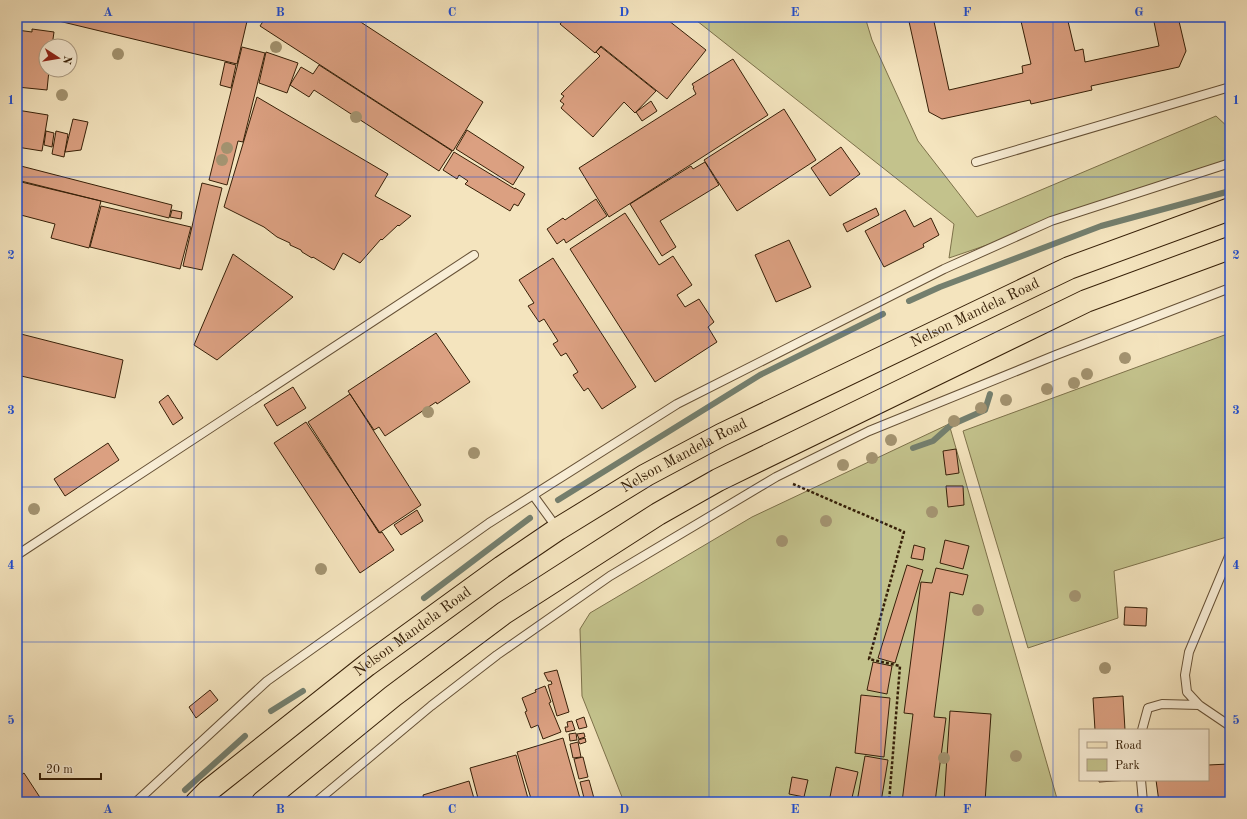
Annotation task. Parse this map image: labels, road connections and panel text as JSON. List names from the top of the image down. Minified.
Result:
{"streets":{"main road":["Nelson Mandela Road"]},"legend":["Road","Park"],"scale_bar":"20 m","north":"right","grid":{"columns":["A","B","C","D","E","F","G"],"rows":["1","2","3","4","5"]}}
